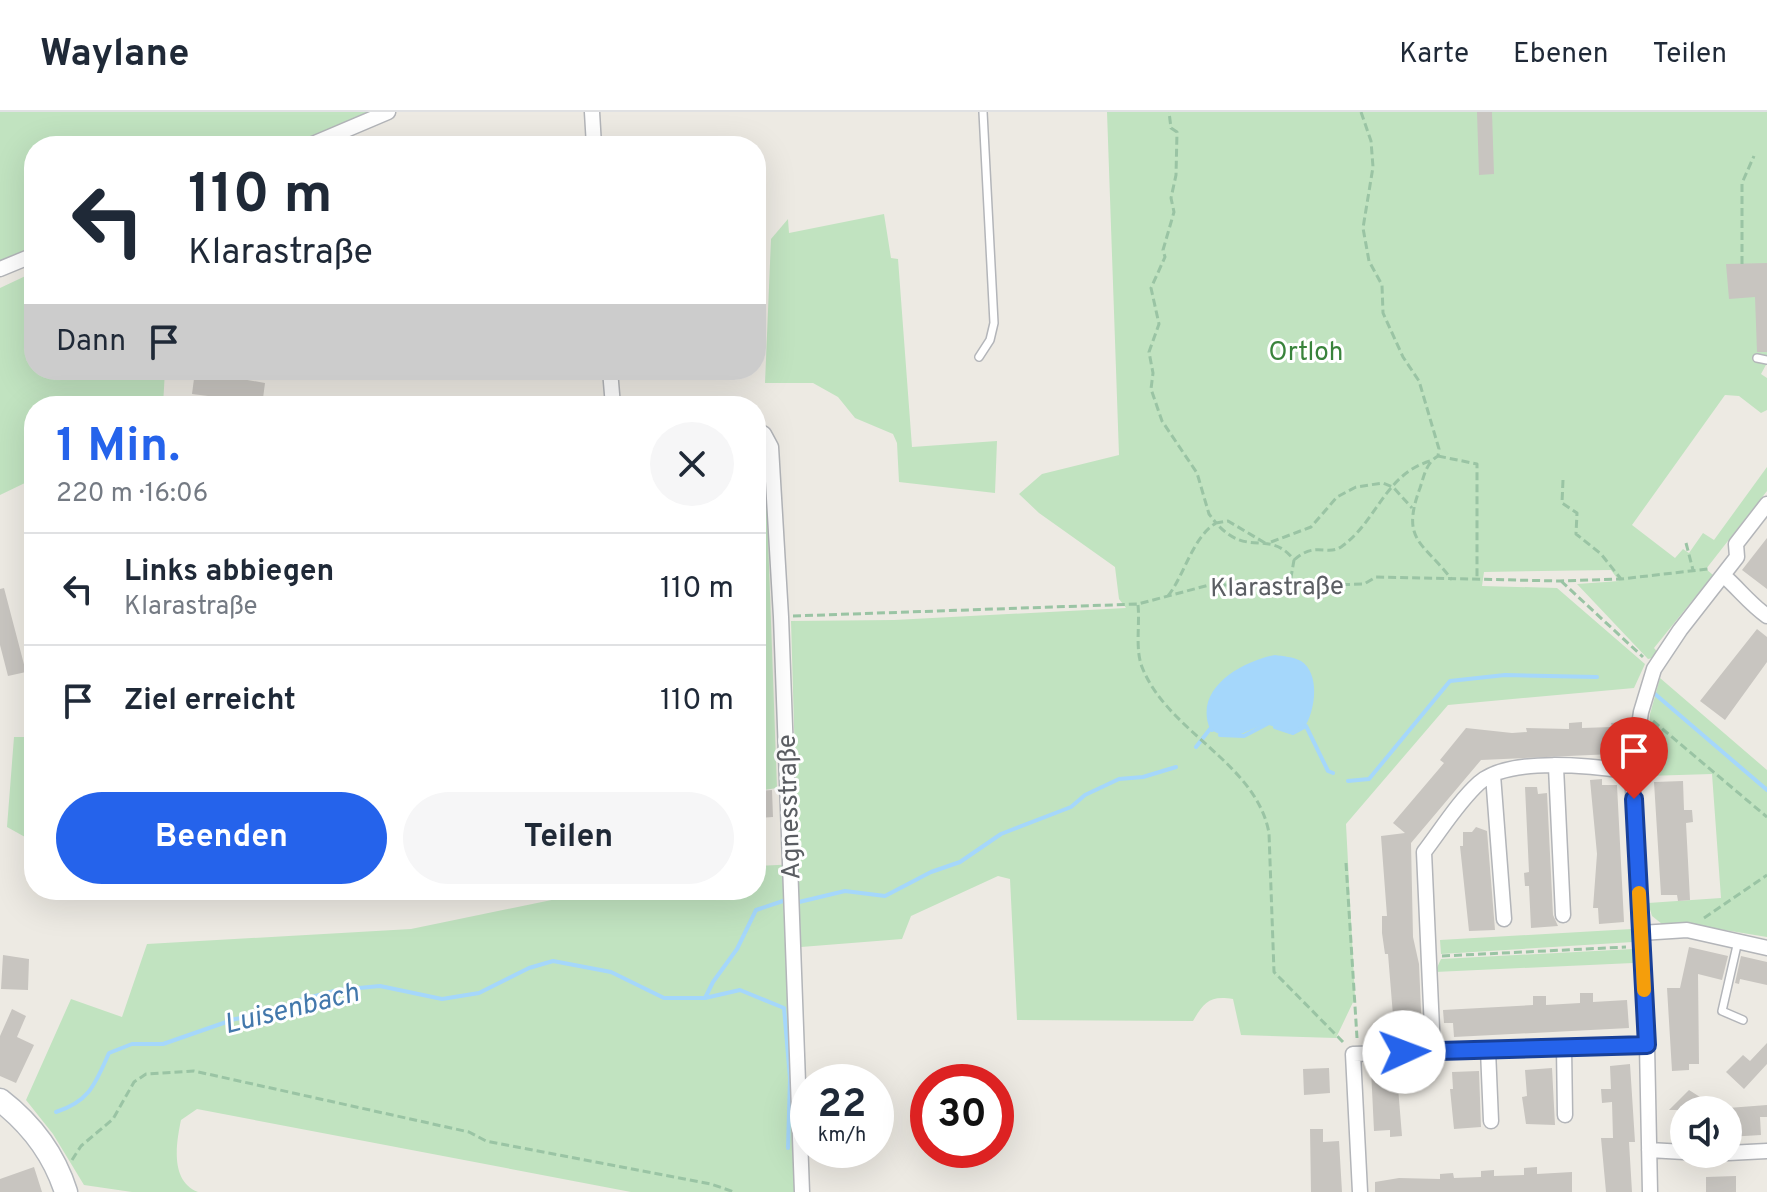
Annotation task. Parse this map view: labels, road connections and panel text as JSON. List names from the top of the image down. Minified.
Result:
{"streets":{"street":["Agnesstraße"],"path":["Klarastraße"]},"crossings":[["Klarastraße","Agnesstraße"]],"water":["Luisenbach"],"parks":["Ortloh"],"page":{"header":"Waylane","nav":["Karte","Ebenen","Teilen"],"turn":["110 m","Klarastraße"],"then":"Dann","heading":["1 Min.","220 m · 16:06"],"list":[{"name":"Links abbiegen","note":"Klarastraße","value":"110 m"},{"name":"Ziel erreicht","value":"110 m"}],"buttons":["Beenden","Teilen"],"speed":"22 km/h","limit":"30"}}
